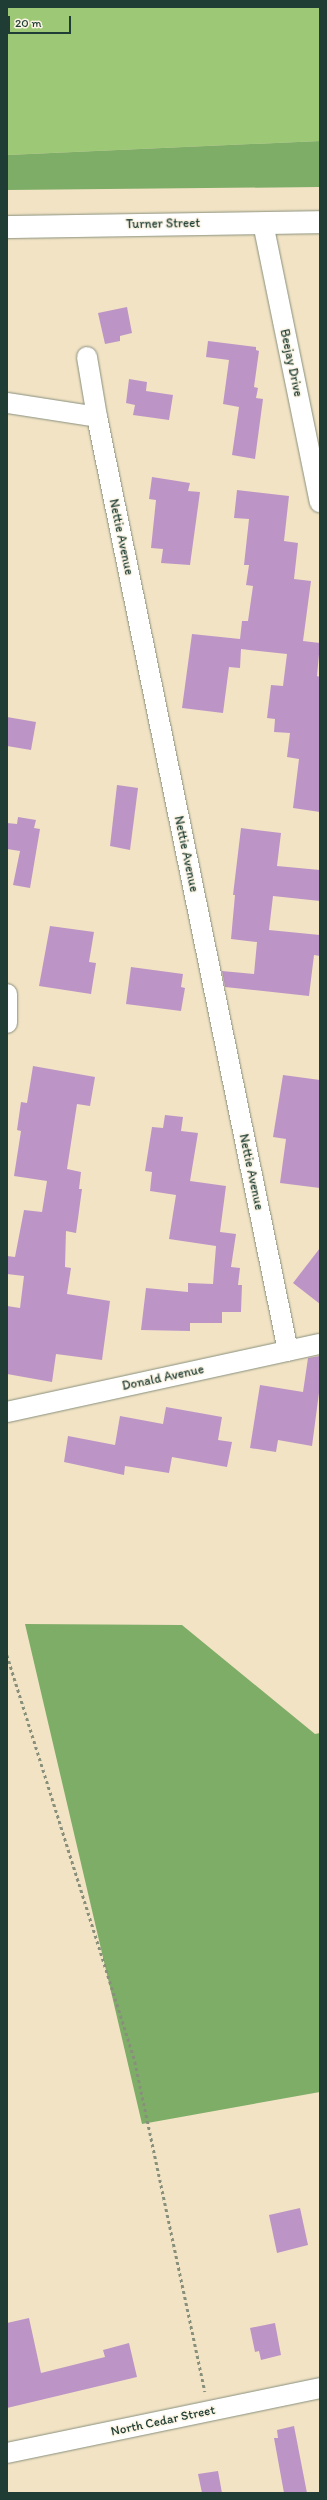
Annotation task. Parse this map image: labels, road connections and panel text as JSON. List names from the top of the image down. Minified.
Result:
{"streets":{"street":["Turner Street","Beejay Drive","Nettie Avenue","Donald Avenue","North Cedar Street"]},"crossings":[["Turner Street","Beejay Drive"],["Nettie Avenue","Donald Avenue"]],"scale_bar":"20 m"}
